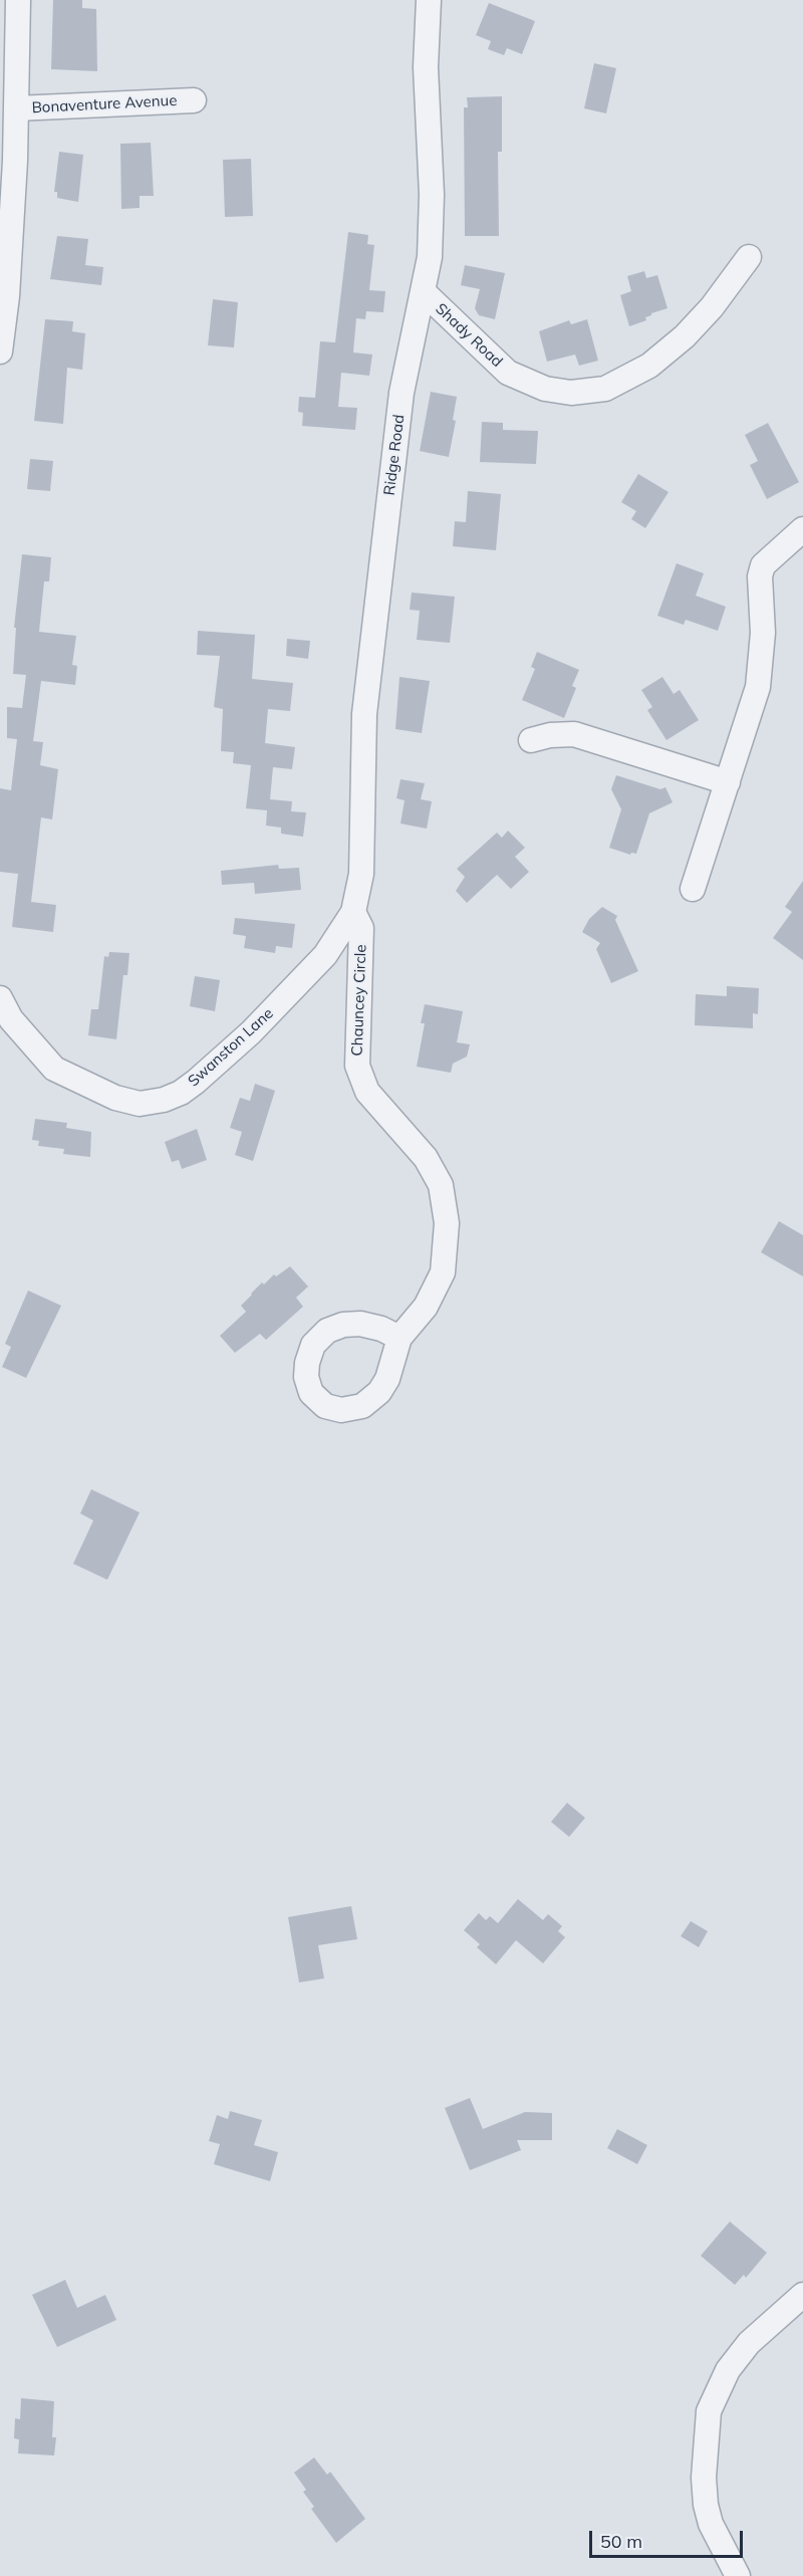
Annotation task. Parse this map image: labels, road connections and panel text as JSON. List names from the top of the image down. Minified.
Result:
{"streets":{"street":["Bonaventure Avenue","Shady Road","Ridge Road","Chauncey Circle","Swanston Lane"]},"crossings":[["Shady Road","Ridge Road"],["Ridge Road","Chauncey Circle"],["Ridge Road","Swanston Lane"],["Chauncey Circle","Swanston Lane"]],"scale_bar":"50 m"}
